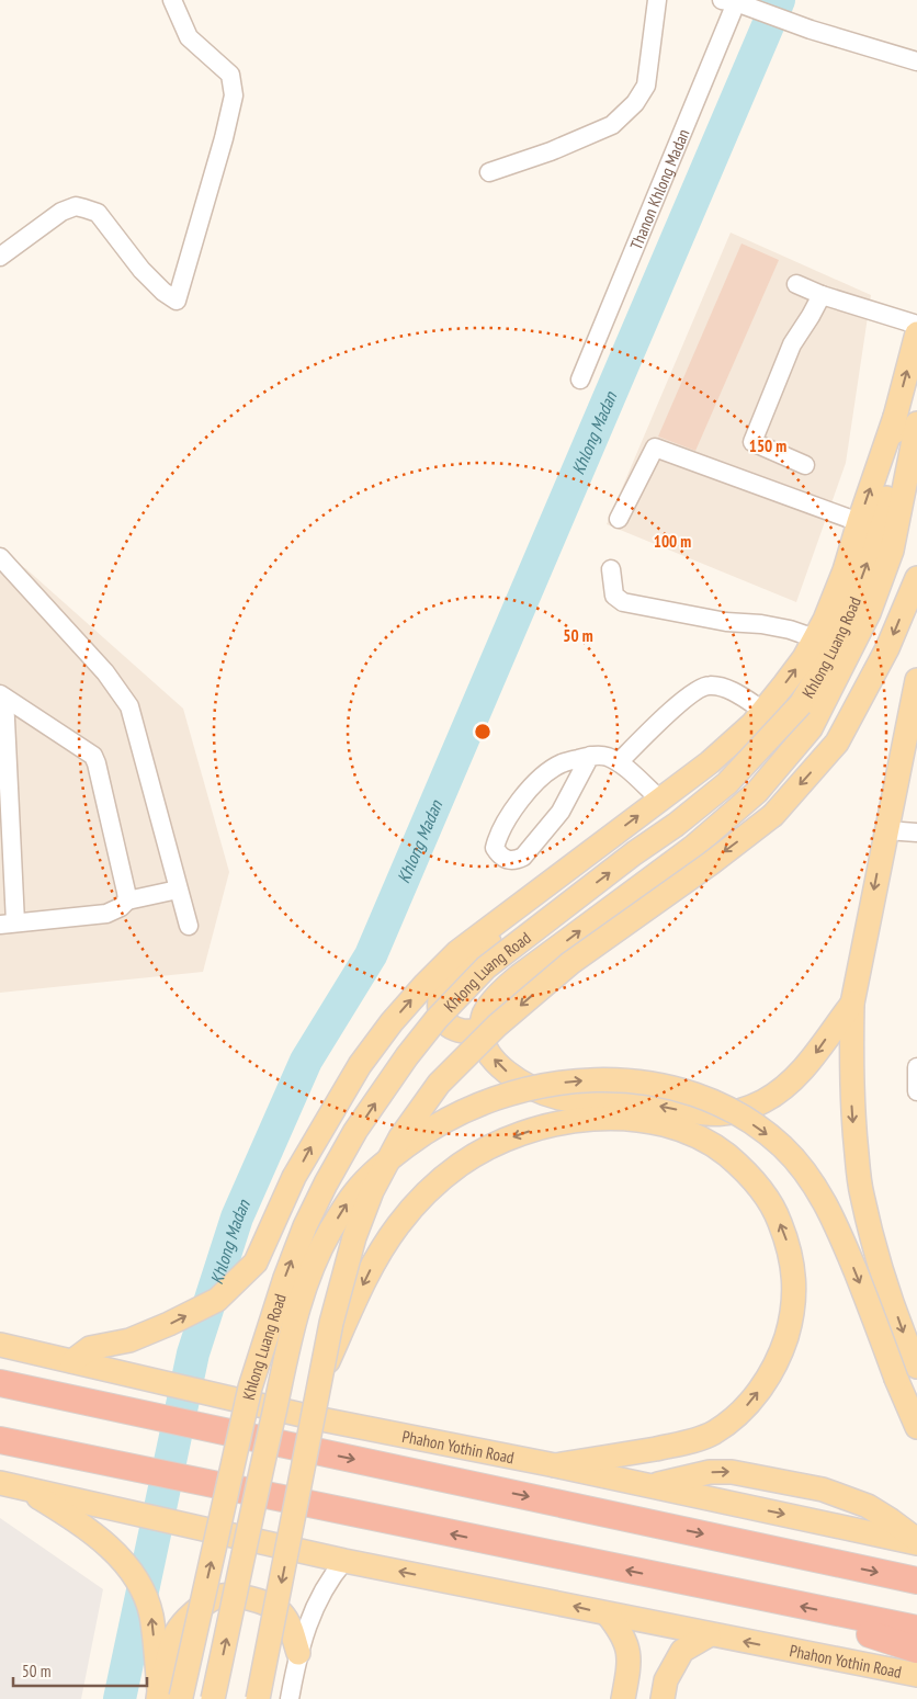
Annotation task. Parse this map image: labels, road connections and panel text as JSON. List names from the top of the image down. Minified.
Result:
{"streets":{"highway":["Phahon Yothin Road"],"main road":["Khlong Luang Road"],"street":["Thanon Khlong Madan"]},"water":["Khlong Madan"],"scale_bar":"50 m","rings":["150 m","100 m","50 m"]}
